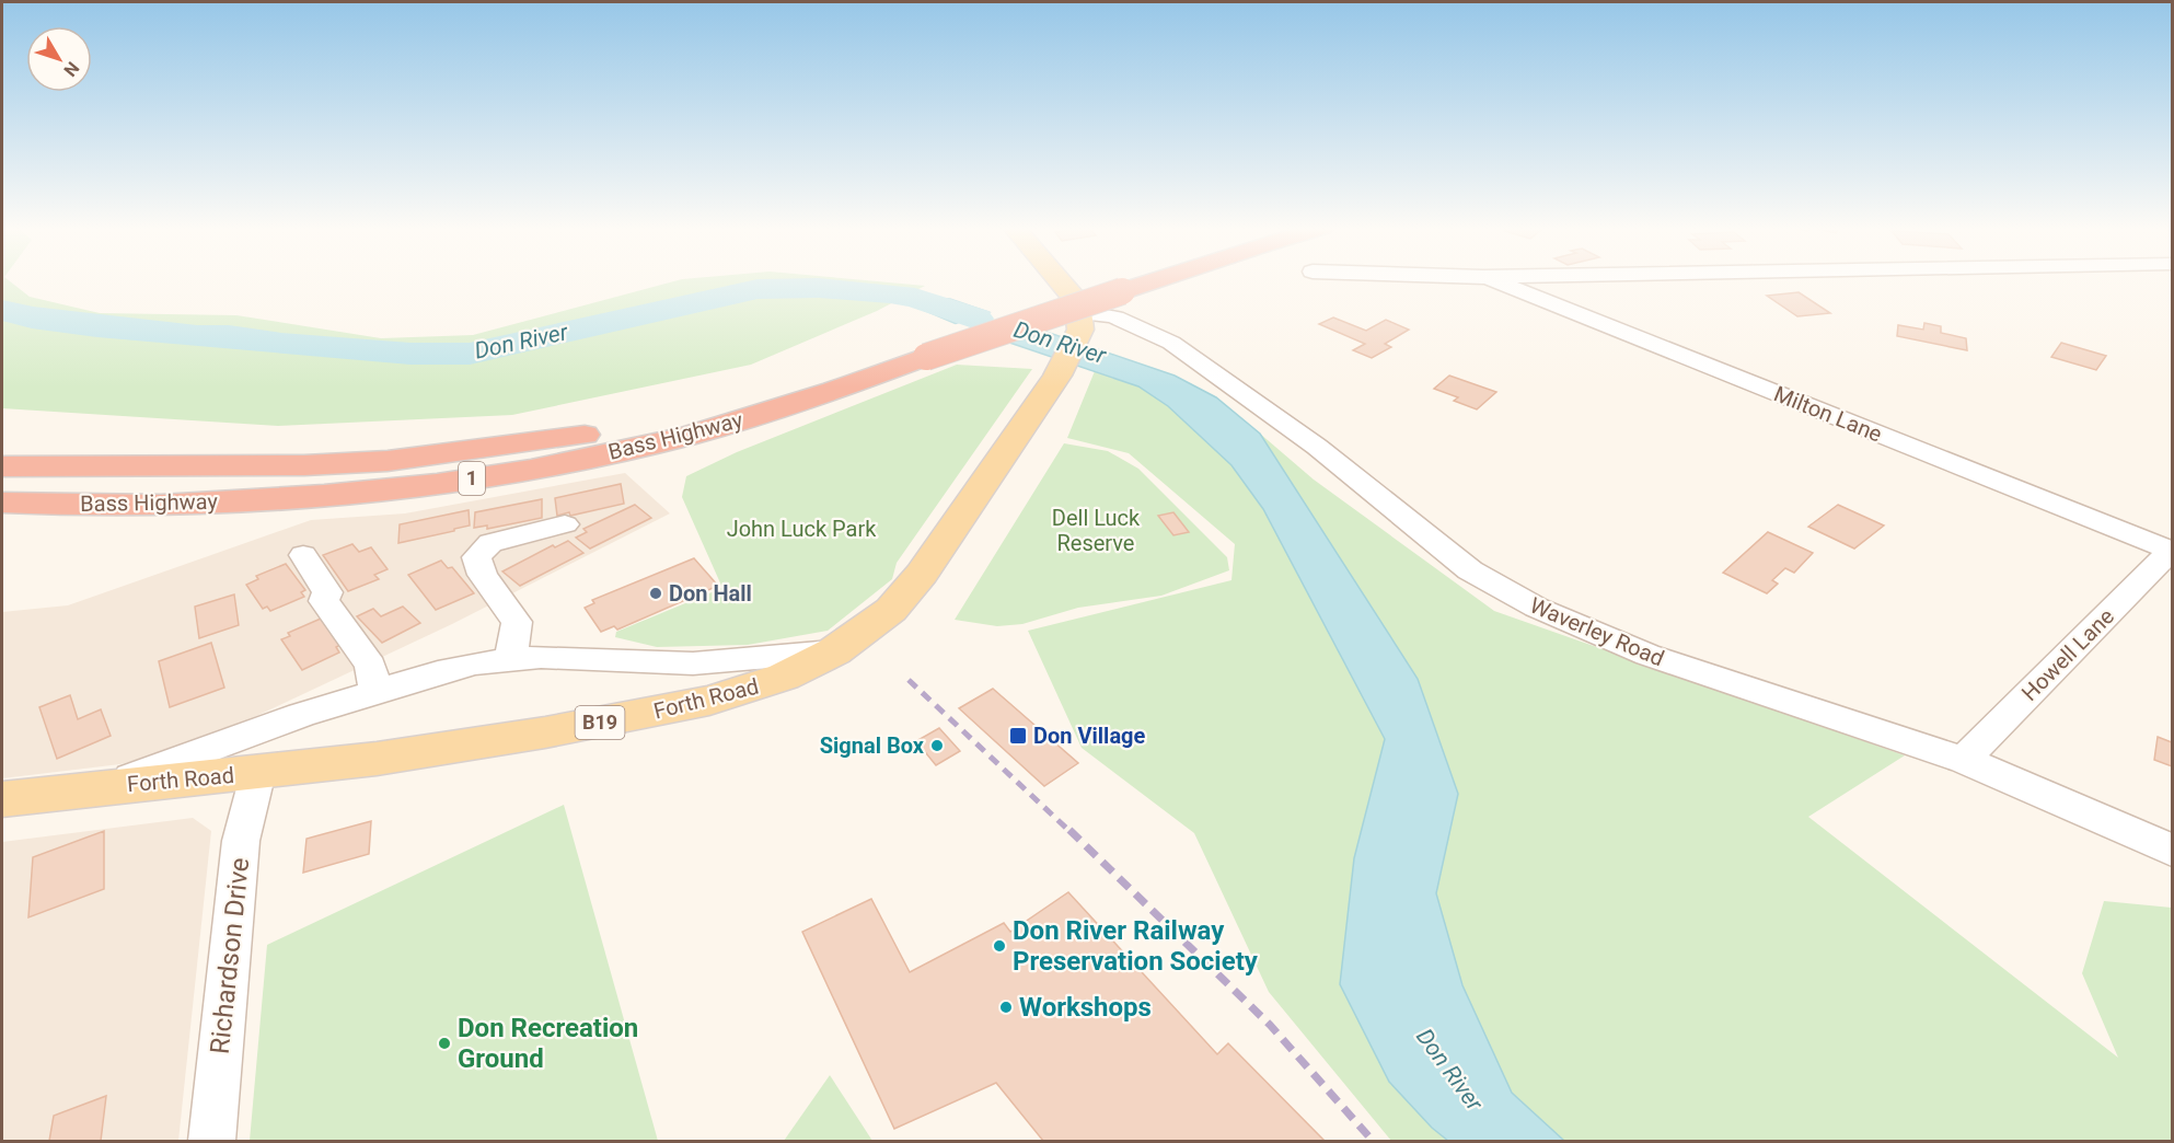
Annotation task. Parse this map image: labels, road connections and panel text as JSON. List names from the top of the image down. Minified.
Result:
{"streets":{"highway":["Bass Highway","1"],"main road":["Forth Road","B19"],"street":["Milton Lane","Waverley Road","Howell Lane","Richardson Drive"]},"crossings":[["Milton Lane","Howell Lane"],["Waverley Road","Howell Lane"],["Waverley Road","Forth Road"],["Forth Road","Richardson Drive"]],"water":["Don River"],"parks":["Dell Luck Reserve","John Luck Park"],"places":{"other":["Don Hall","Signal Box","Don River Railway Preservation Society","Workshops","Don Recreation Ground"],"transit":["Don Village"]},"north":"bottom right"}
